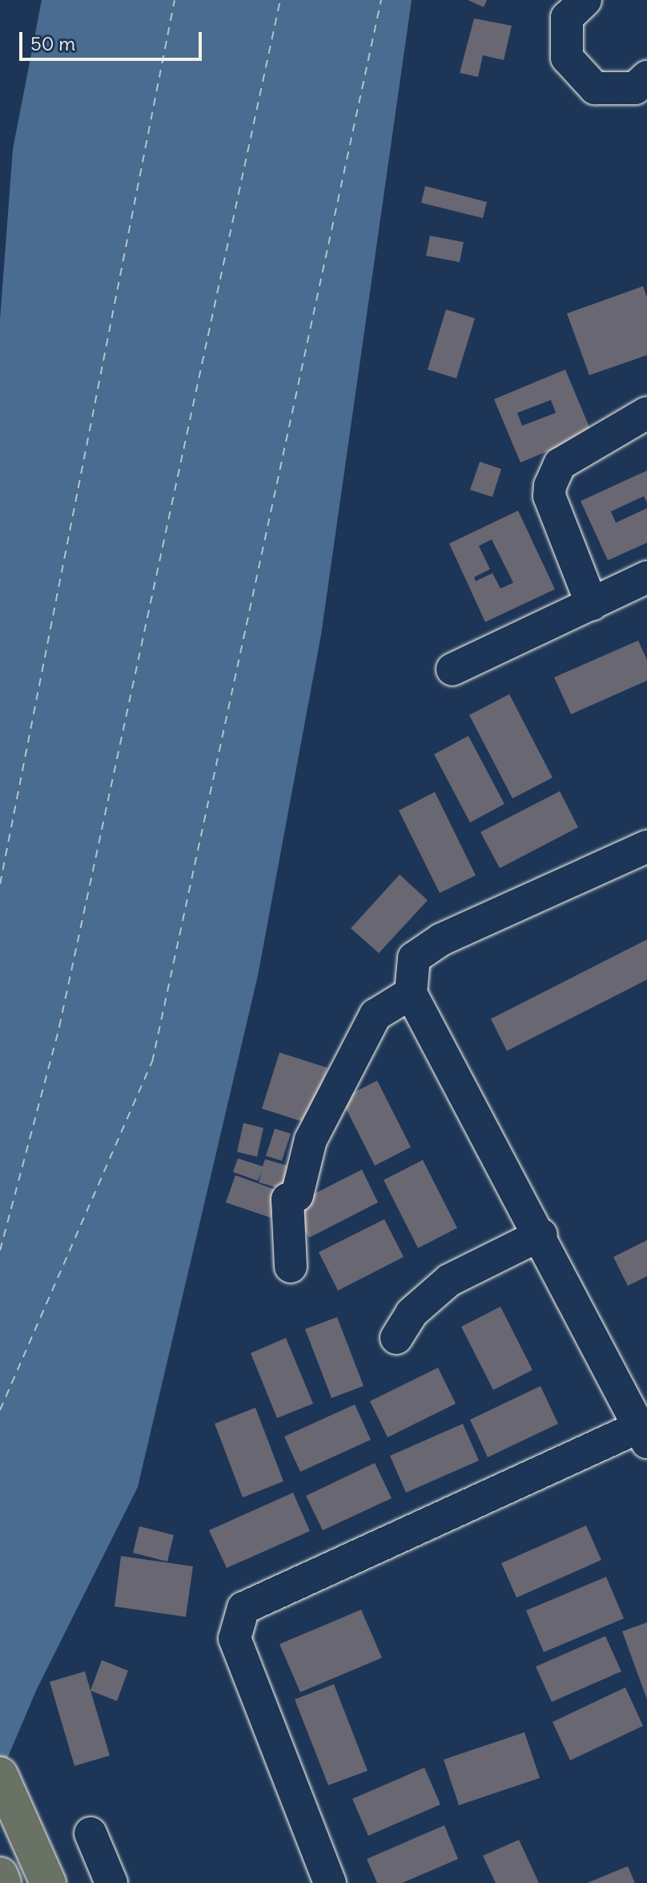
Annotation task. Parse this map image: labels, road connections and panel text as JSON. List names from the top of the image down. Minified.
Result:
{"scale_bar":"50 m"}
